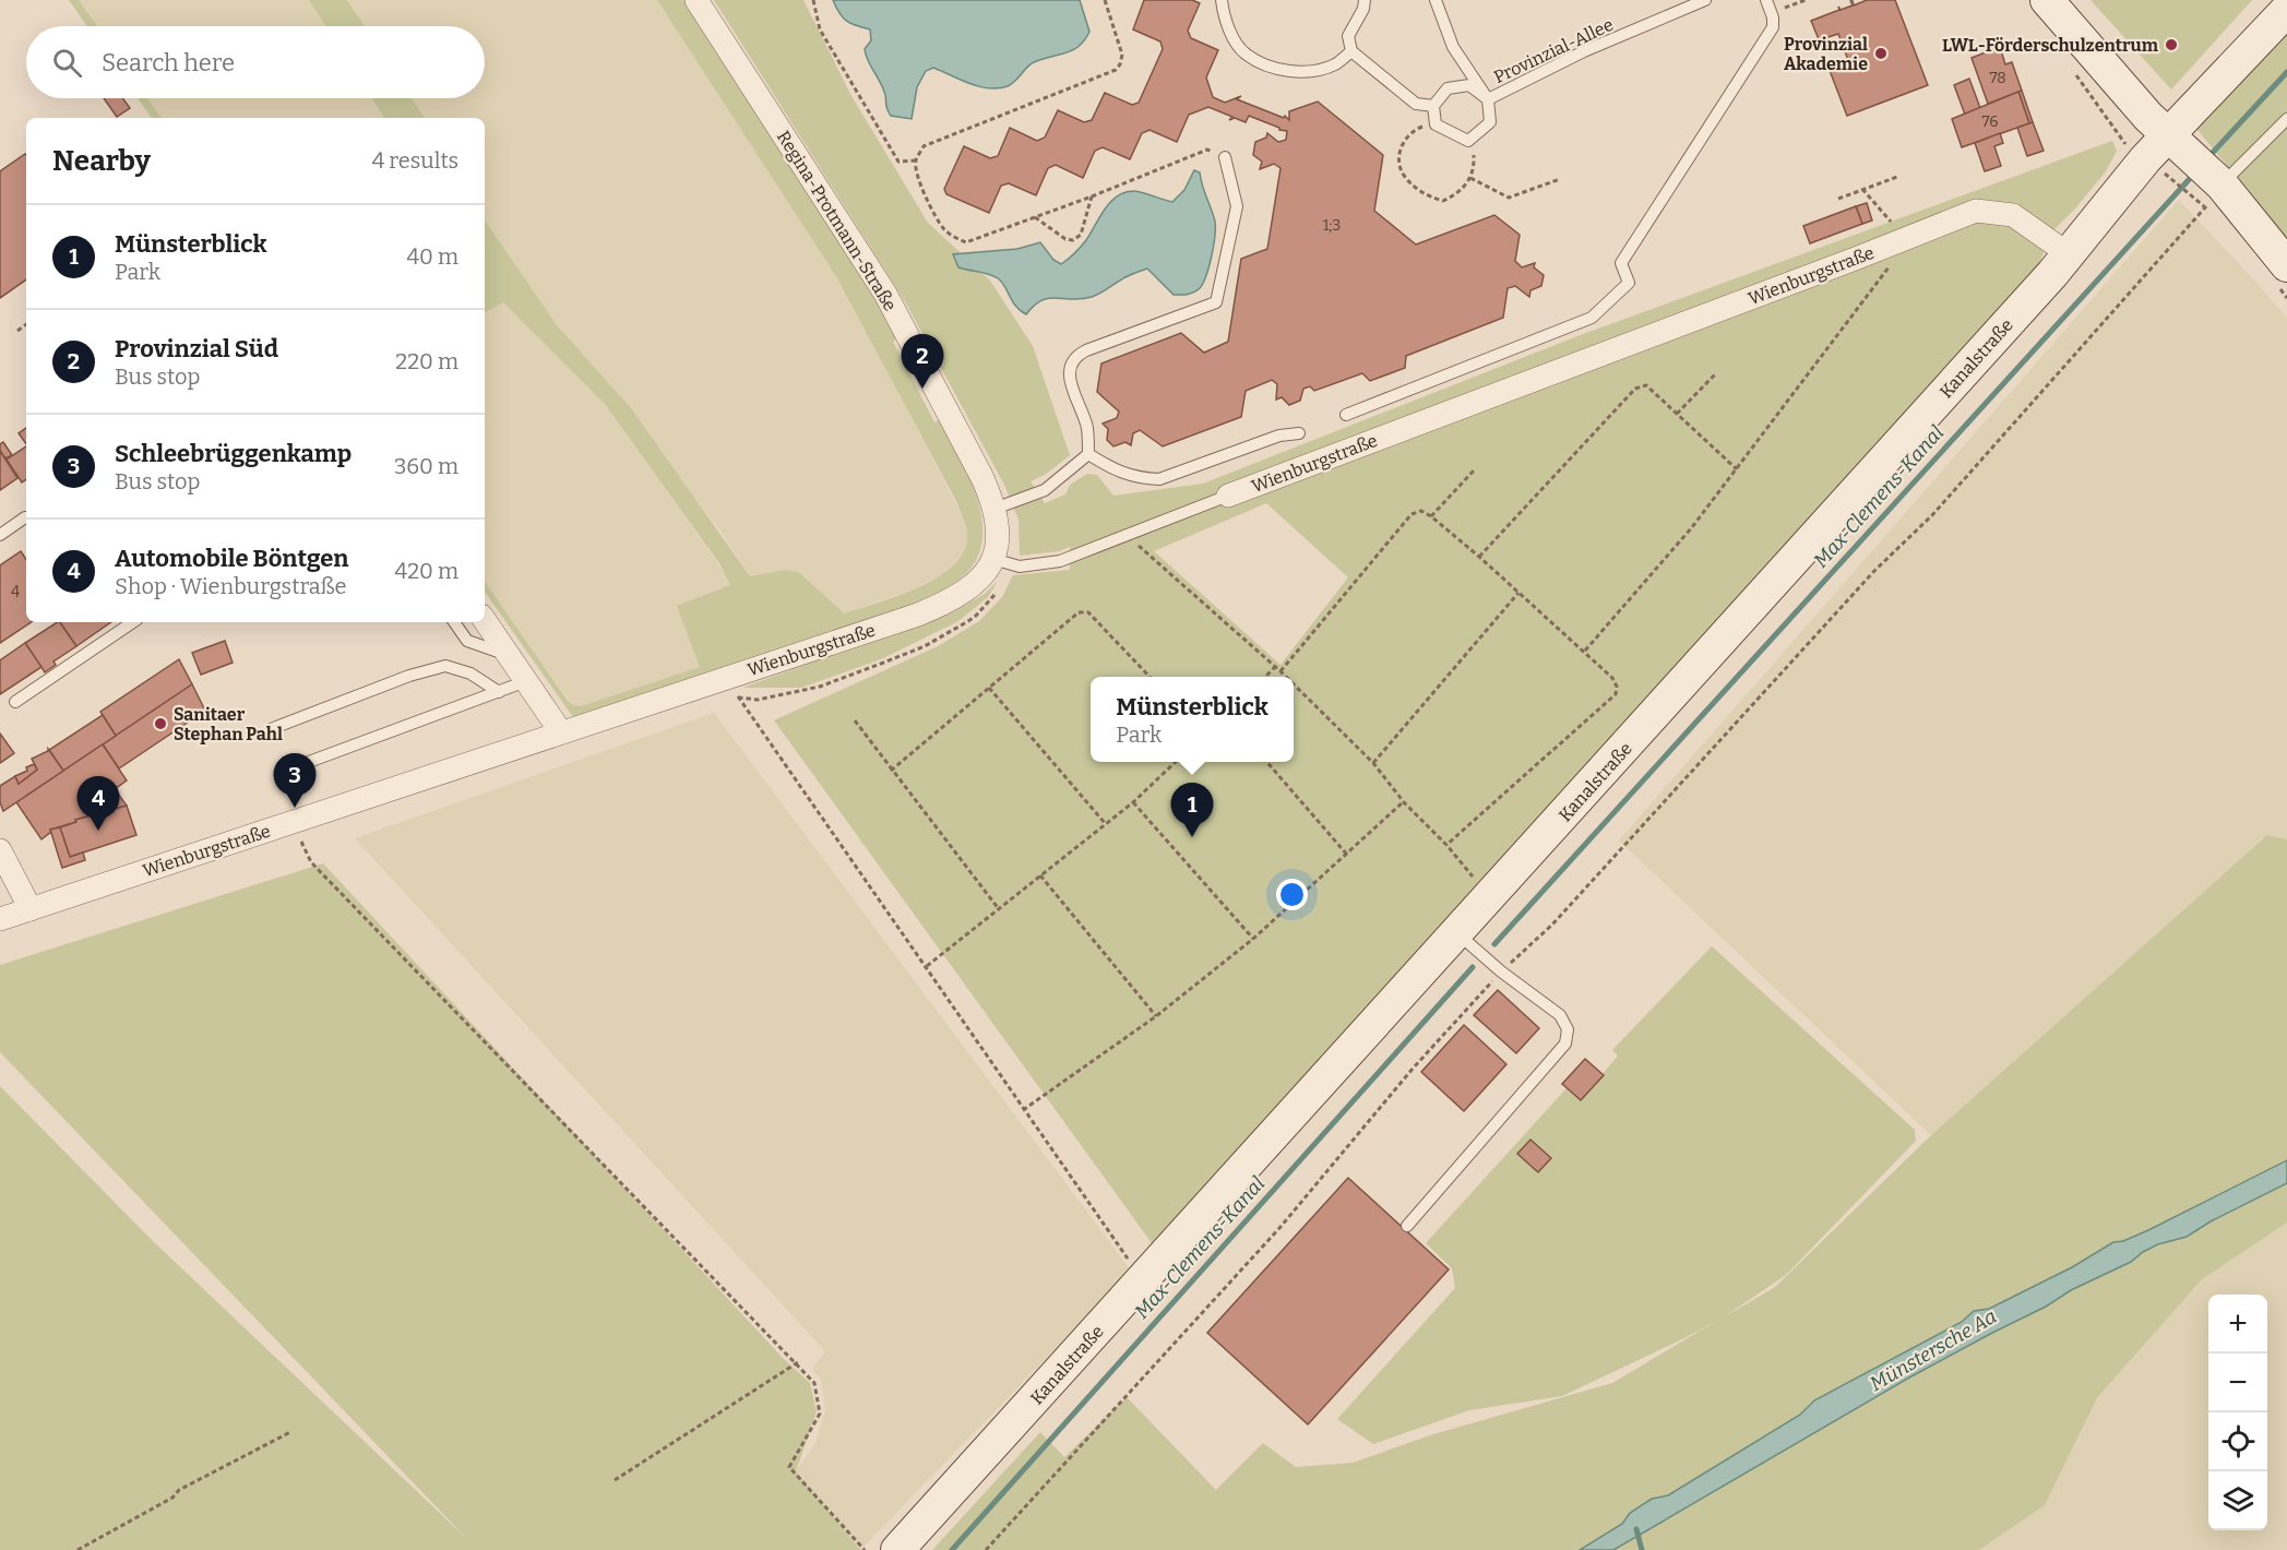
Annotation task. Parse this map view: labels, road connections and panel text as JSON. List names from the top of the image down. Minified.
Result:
{"streets":{"main road":["Kanalstraße"],"street":["Regina-Protmann-Straße","Wienburgstraße"],"lane":["Provinzial-Allee"]},"crossings":[["Regina-Protmann-Straße","Wienburgstraße"],["Wienburgstraße","Kanalstraße"]],"water":["Max-Clemens-Kanal","Münstersche Aa"],"places":["LWL-Förderschulzentrum","Provinzial Akademie","Sanitaer Stephan Pahl"],"house_numbers":["78","76","1;3","4"],"page":{"search":"Search here","heading":["Nearby","4 results"],"list":[{"mark":"1","name":"Münsterblick","note":"Park","value":"40 m"},{"mark":"2","name":"Provinzial Süd","note":"Bus stop","value":"220 m"},{"mark":"3","name":"Schleebrüggenkamp","note":"Bus stop","value":"360 m"},{"mark":"4","name":"Automobile Böntgen","note":"Shop · Wienburgstraße","value":"420 m"}],"pins":["2","3","4","1"],"popup":["Münsterblick","Park"],"map_buttons":["+","−"]}}
